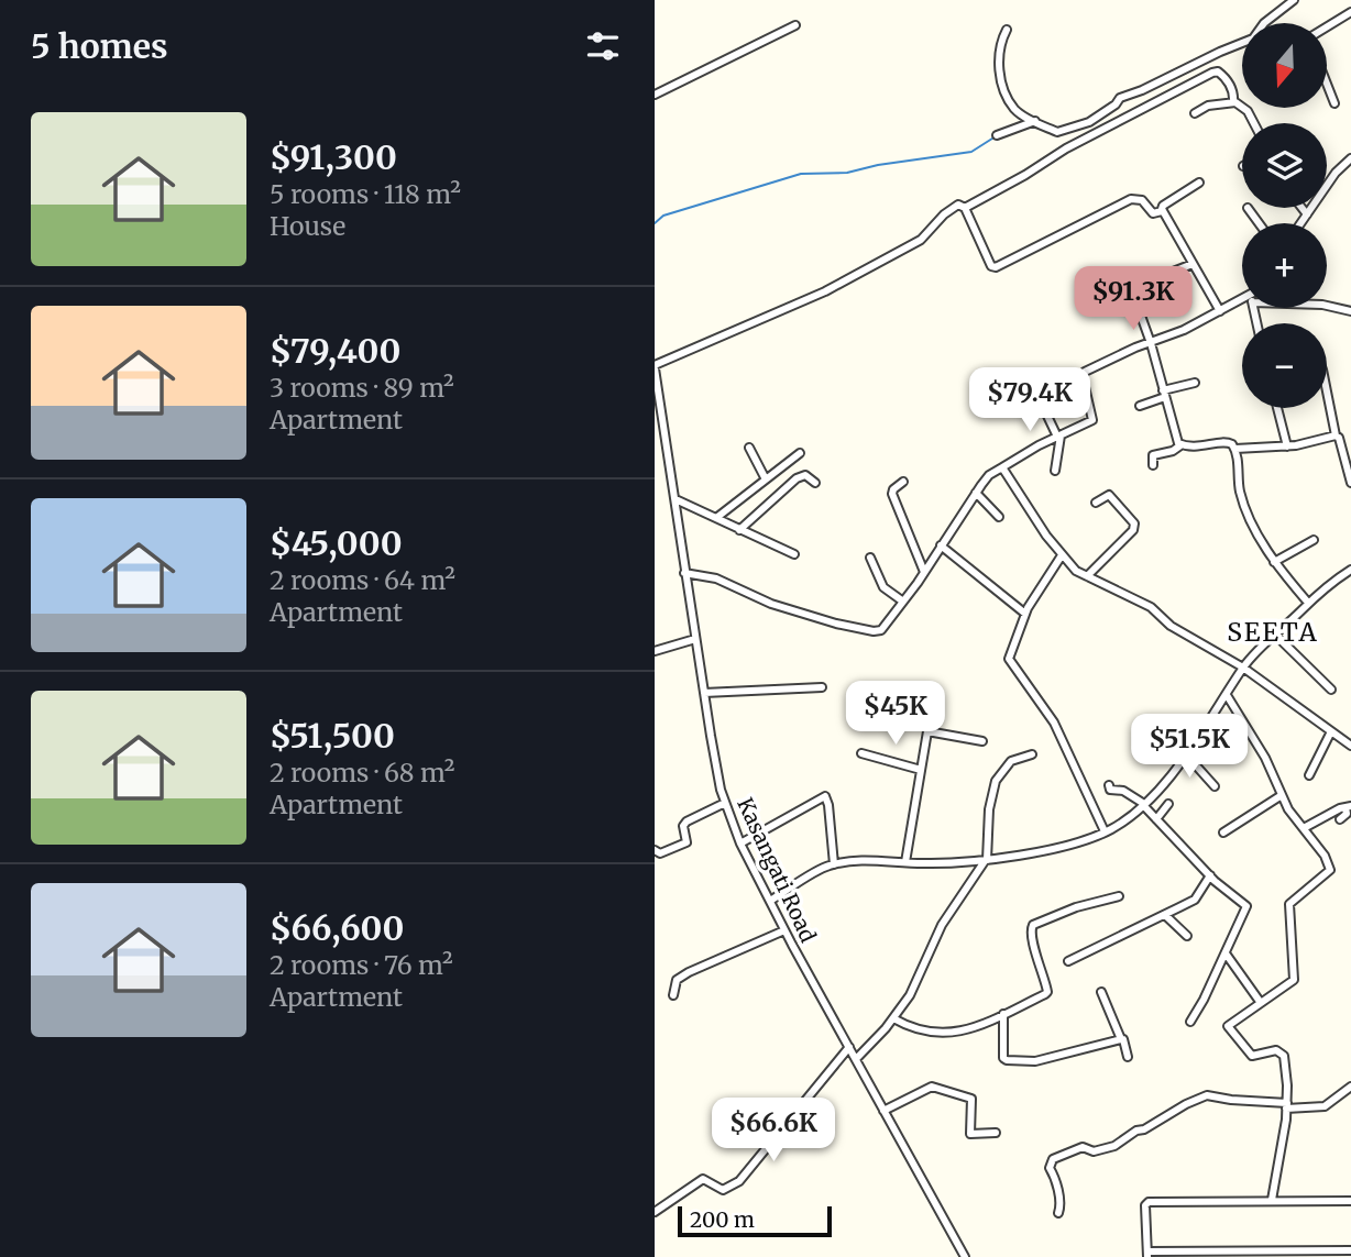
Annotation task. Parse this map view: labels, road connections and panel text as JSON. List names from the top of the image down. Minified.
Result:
{"streets":{"street":["Kasangati Road"]},"districts":["SEETA"],"scale_bar":"200 m","north":"bottom","page":{"heading":"5 homes","map_buttons":["+","−"],"list":[{"name":"$91,300","note":"5 rooms · 118 m² · House"},{"name":"$79,400","note":"3 rooms · 89 m² · Apartment"},{"name":"$45,000","note":"2 rooms · 64 m² · Apartment"},{"name":"$51,500","note":"2 rooms · 68 m² · Apartment"},{"name":"$66,600","note":"2 rooms · 76 m² · Apartment"}],"price":["$91.3K","$79.4K","$45K","$51.5K","$66.6K"],"scale":"200 m"}}
